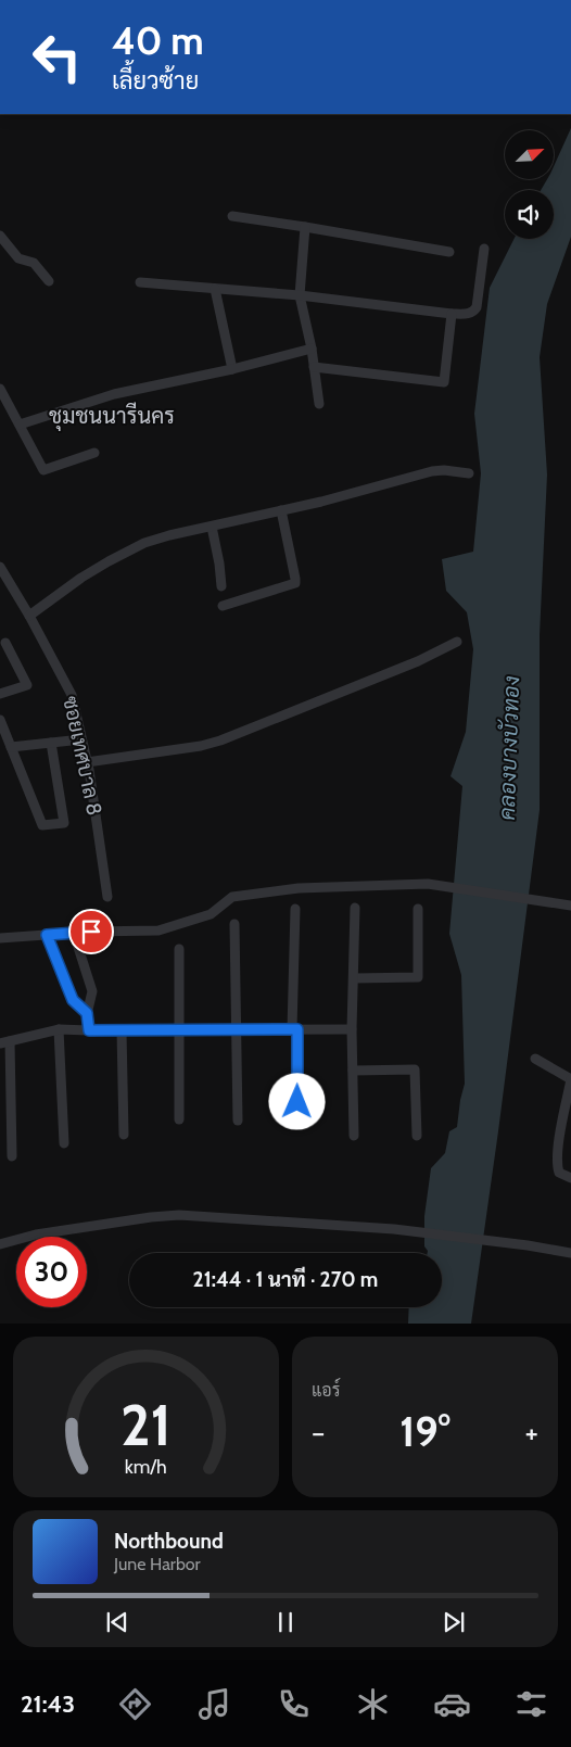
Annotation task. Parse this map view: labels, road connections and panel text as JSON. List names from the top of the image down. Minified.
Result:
{"streets":{"street":["ซอยเทศบาล 8"]},"districts":["ชุมชนนารีนคร"],"water":["คลองบางบัวทอง"],"north":"top right","page":{"turn":["40 m","เลี้ยวซ้าย"],"limit":"30","trip":"21:44 · 1 นาที · 270 m","tile":"แอร์","heat":["−","19°","+"],"song":["Northbound","June Harbor"],"tabs":"21:43","gauge":["21","km/h"]}}
